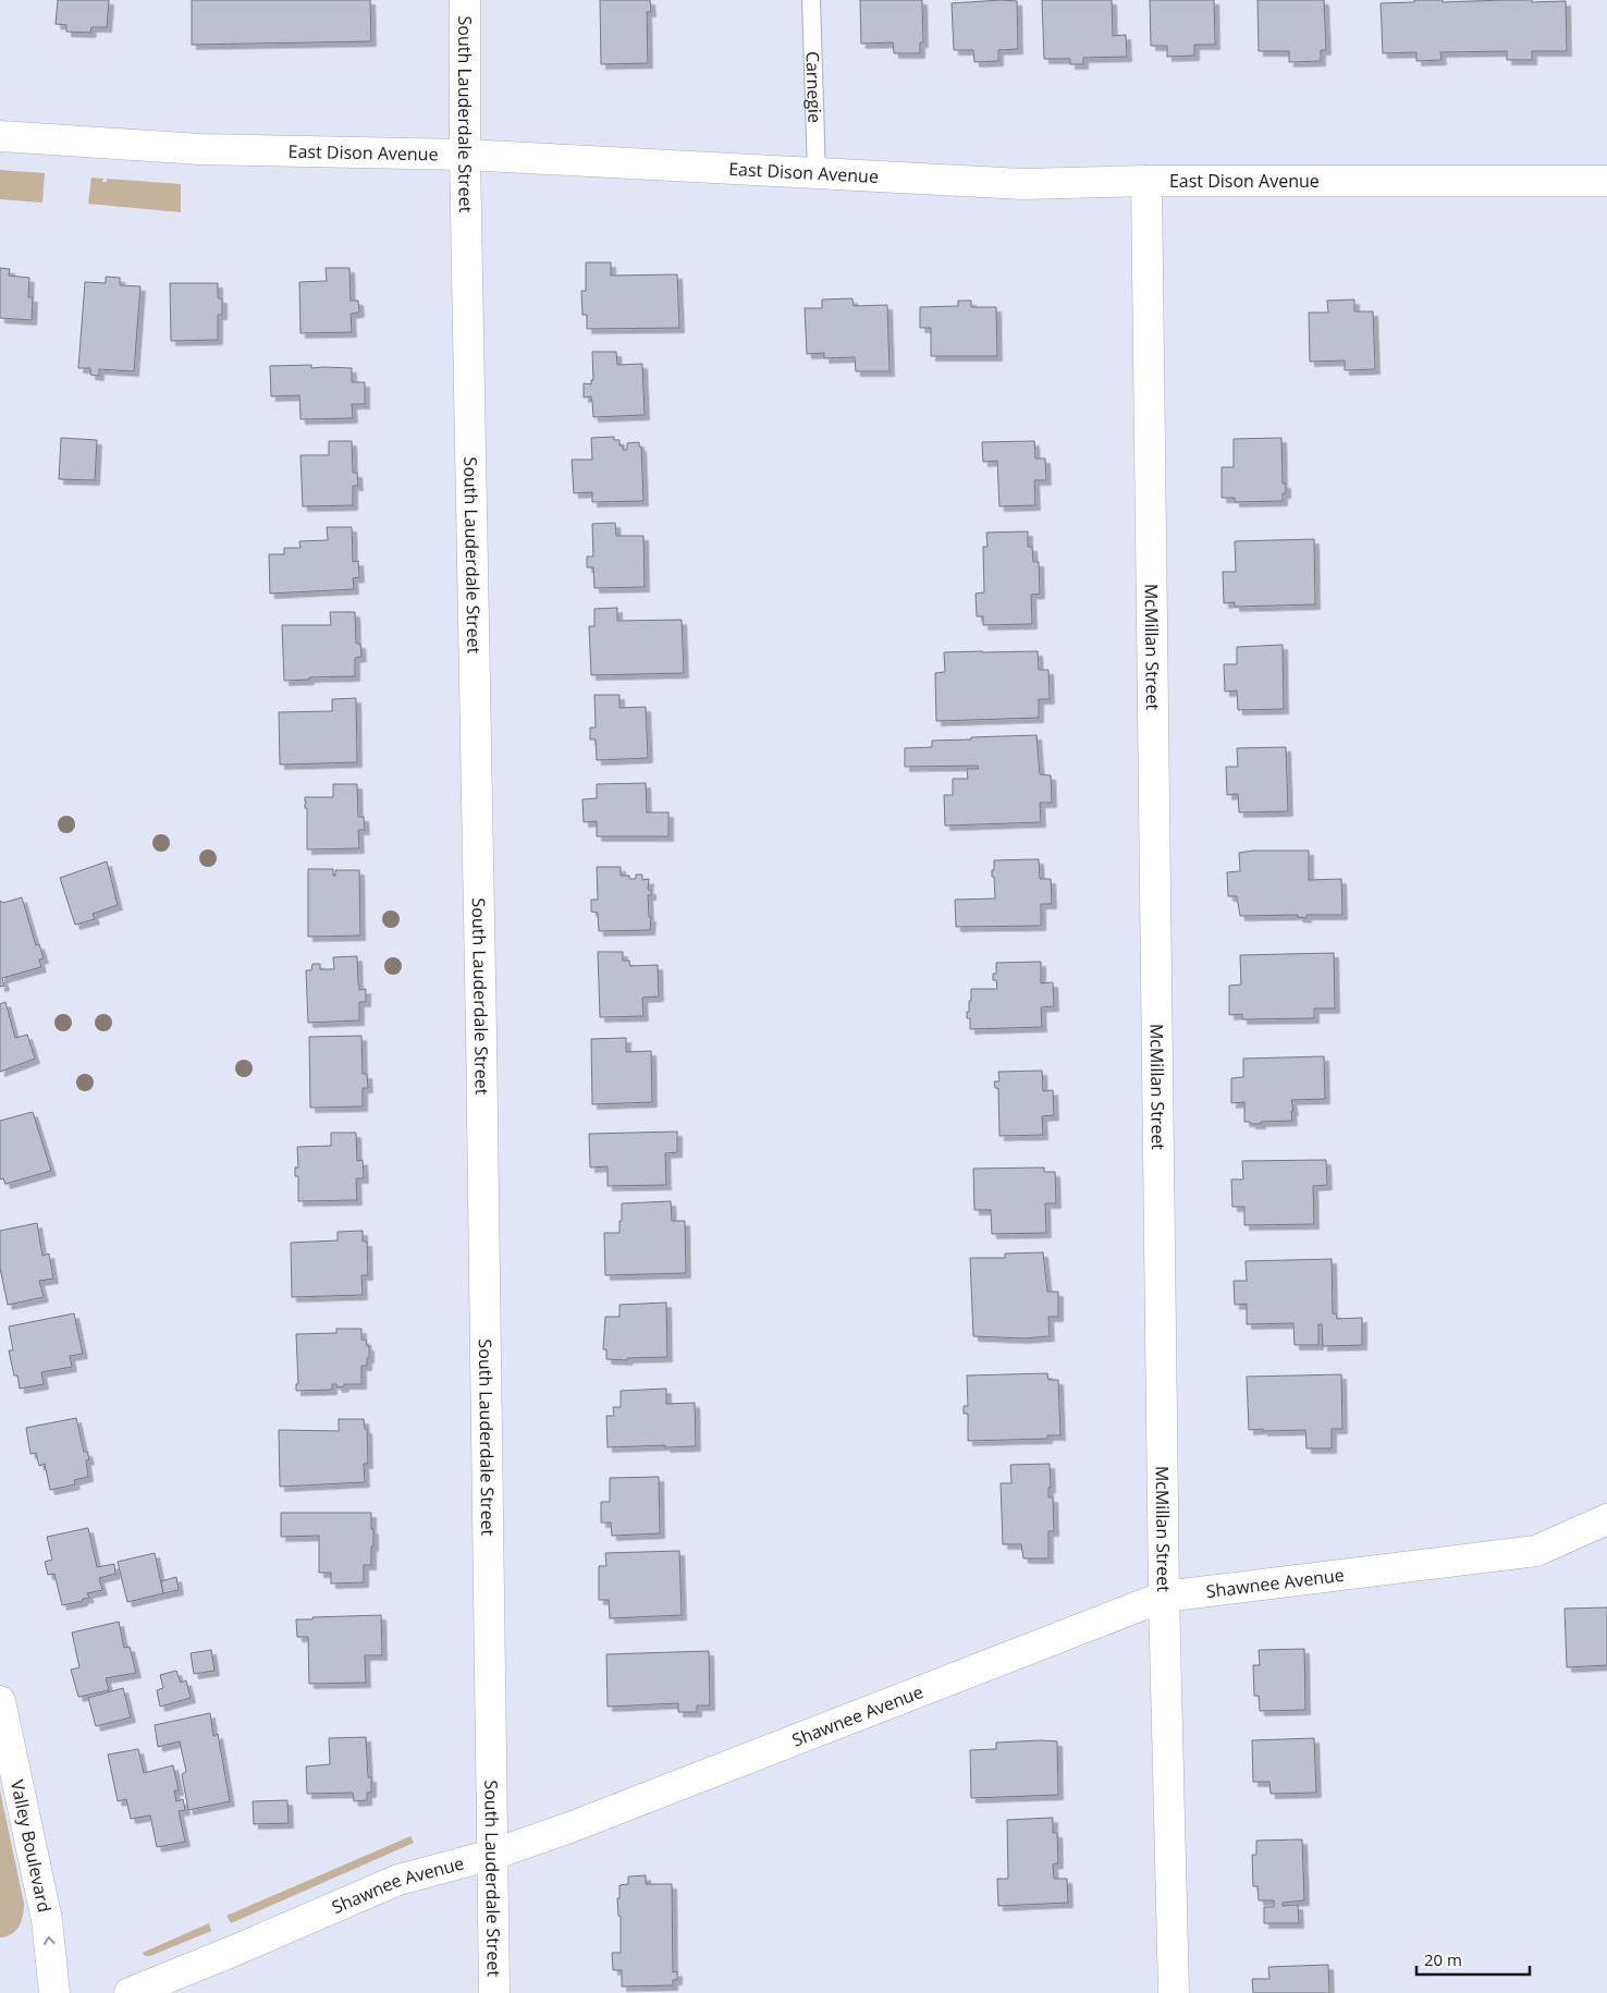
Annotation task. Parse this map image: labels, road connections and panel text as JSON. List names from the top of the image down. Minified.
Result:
{"streets":{"street":["South Lauderdale Street","East Dison Avenue","McMillan Street","Shawnee Avenue","Valley Boulevard"],"lane":["Carnegie"]},"crossings":[["Carnegie","East Dison Avenue"],["South Lauderdale Street","East Dison Avenue"],["South Lauderdale Street","Shawnee Avenue"],["East Dison Avenue","McMillan Street"],["McMillan Street","Shawnee Avenue"]],"one_way":["Valley Boulevard"],"scale_bar":"20 m"}
